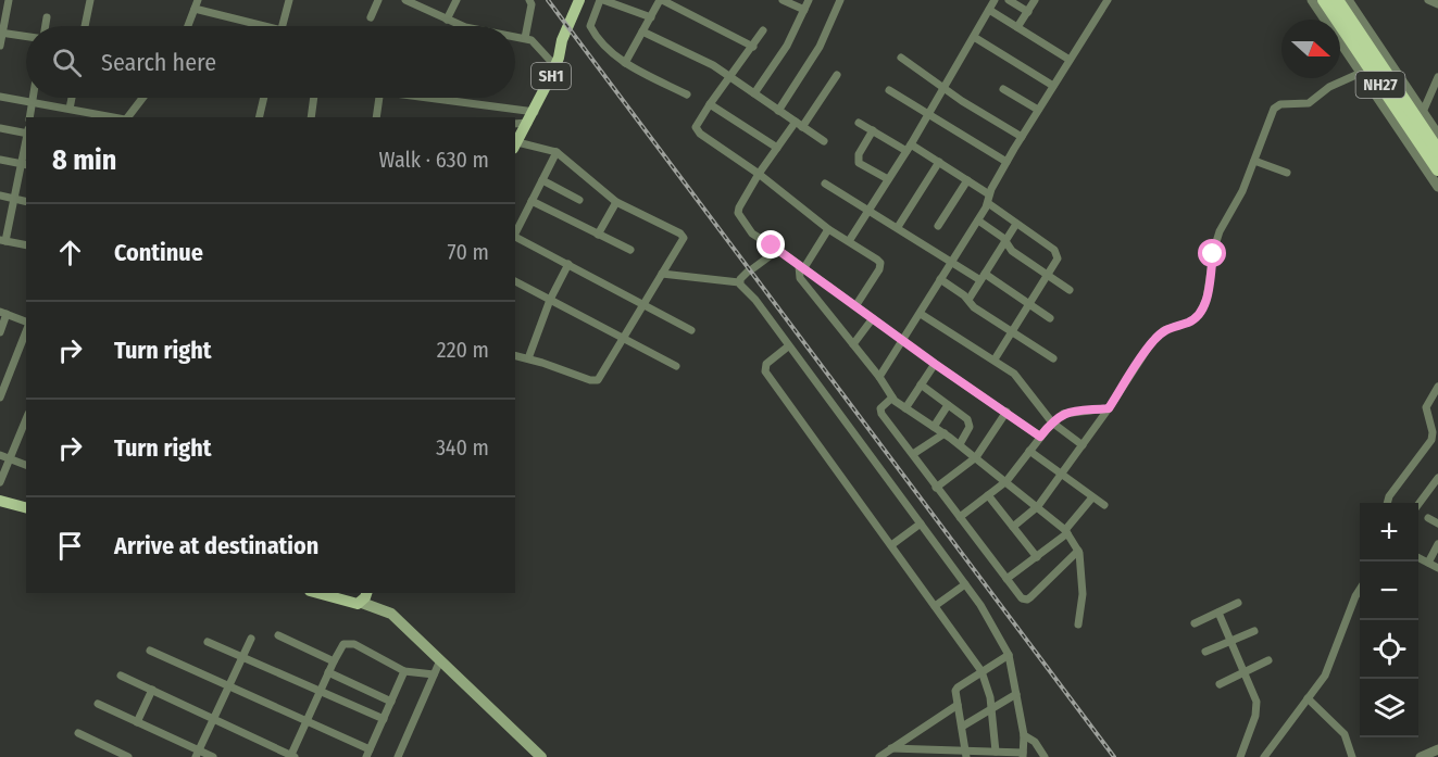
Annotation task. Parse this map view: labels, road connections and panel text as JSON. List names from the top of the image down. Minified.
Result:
{"streets":{"highway":["NH27"],"main road":["SH1"]},"north":"right","page":{"search":"Search here","heading":["8 min","Walk · 630 m"],"list":[["Continue","70 m"],["Turn right","220 m"],["Turn right","340 m"],"Arrive at destination"],"map_buttons":["+","−"]}}
